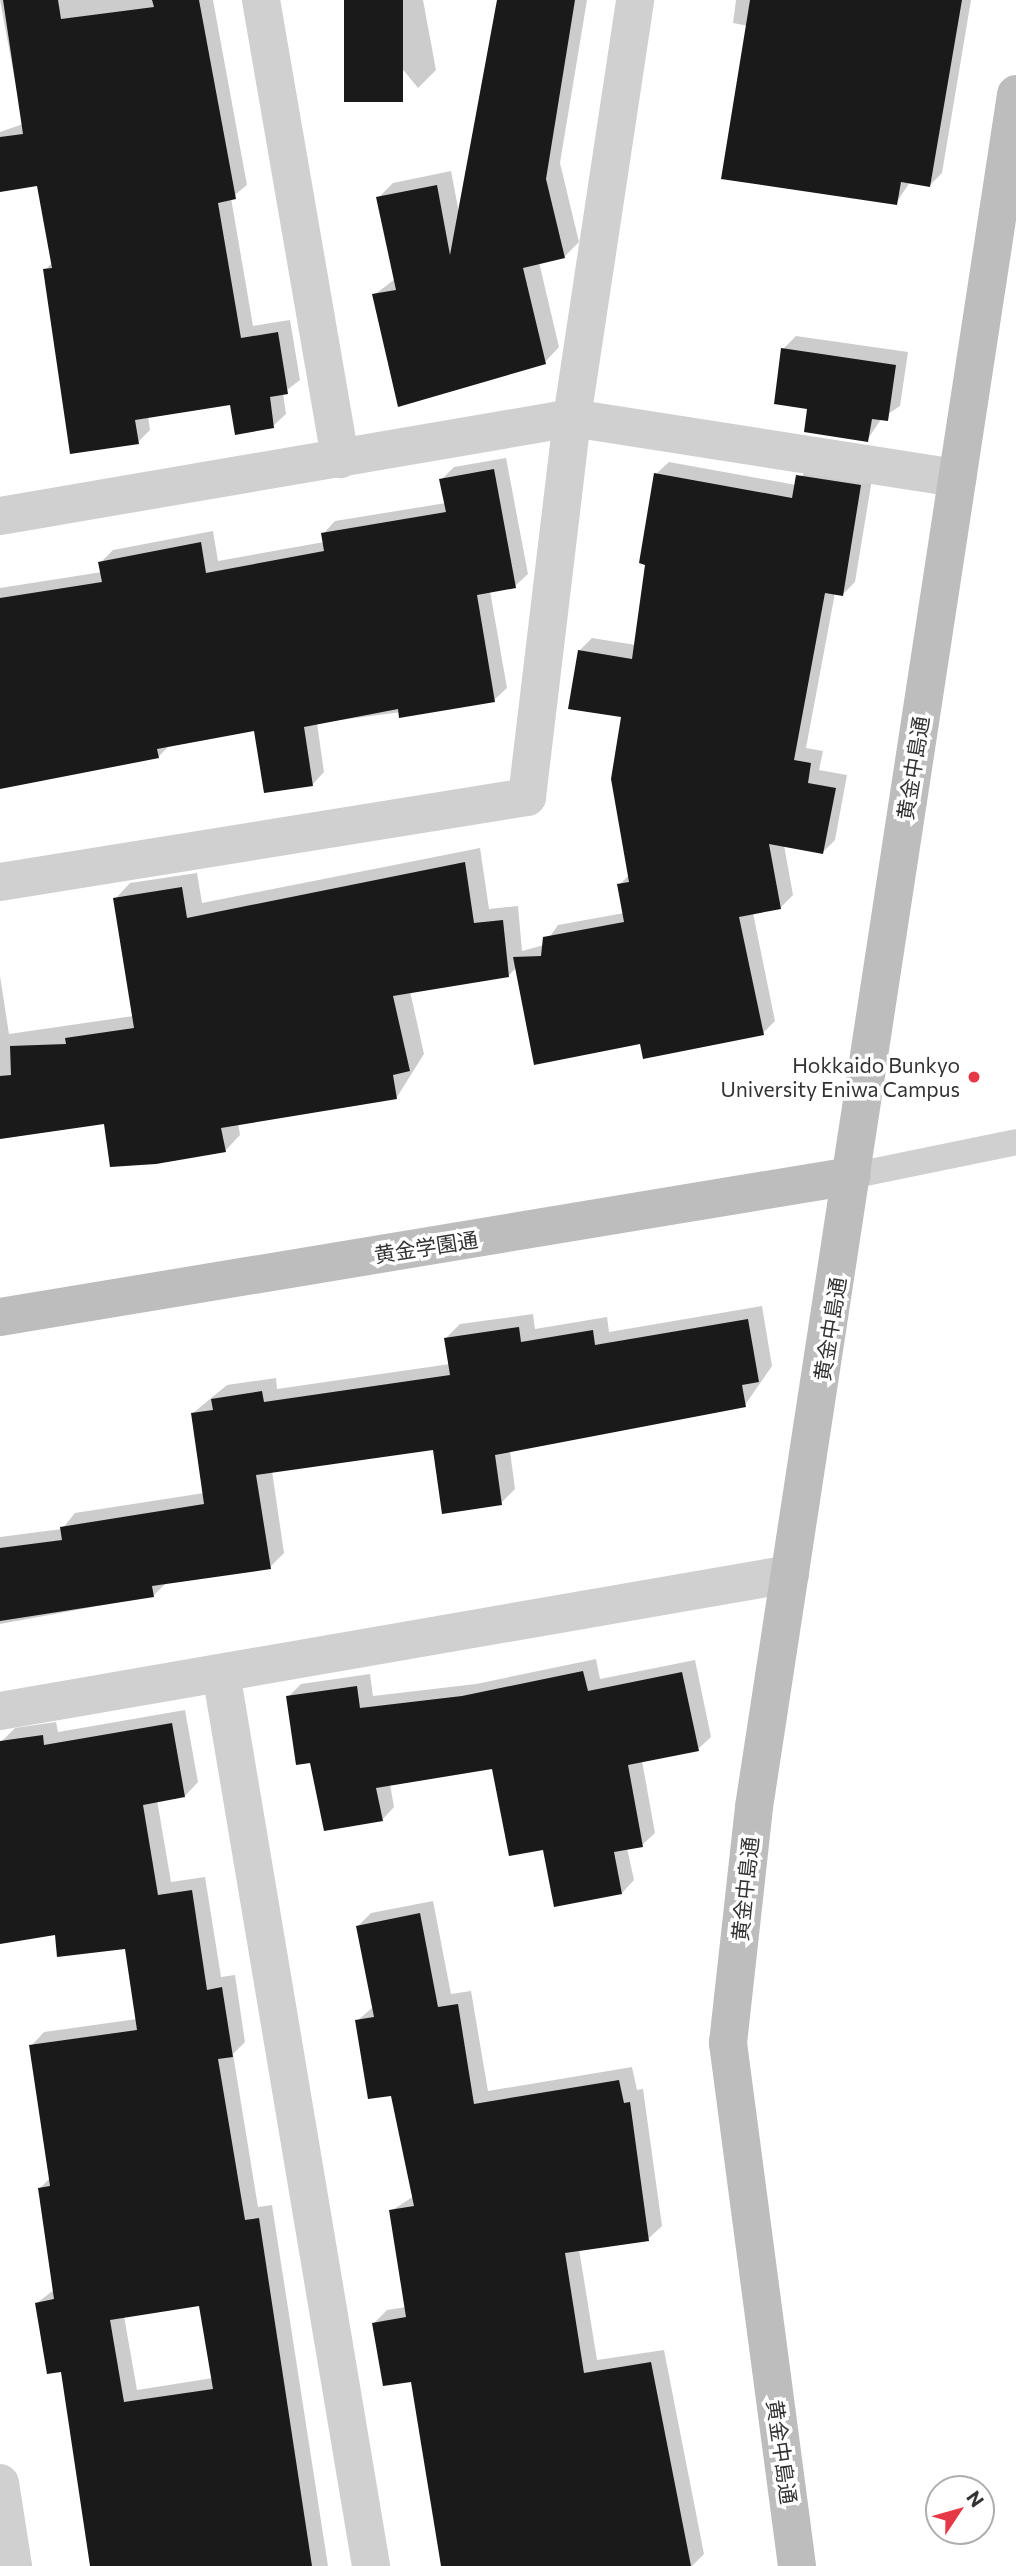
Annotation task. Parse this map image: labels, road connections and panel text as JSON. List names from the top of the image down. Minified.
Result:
{"streets":{"street":["黄金中島通","黄金学園通"]},"crossings":[["黄金中島通","黄金学園通"]],"places":["Hokkaido Bunkyo University Eniwa Campus"],"north":"top right"}
